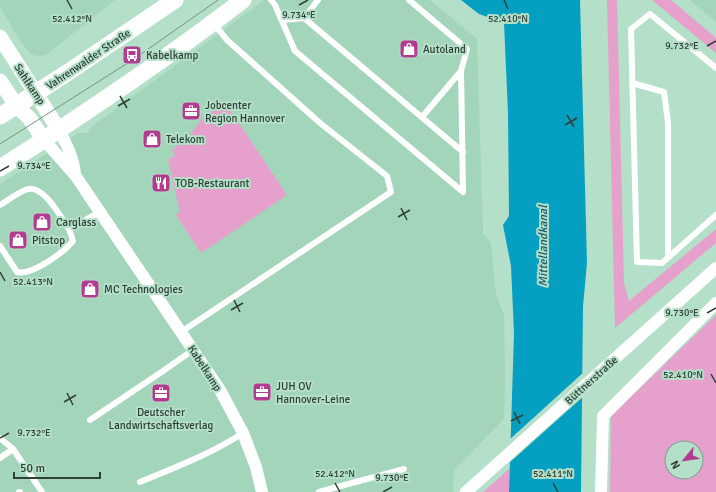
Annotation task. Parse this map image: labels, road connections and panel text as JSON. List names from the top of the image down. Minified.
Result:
{"streets":{"main road":["Vahrenwalder Straße"],"street":["Sahlkamp","Kabelkamp","Büttnerstraße"]},"crossings":[["Vahrenwalder Straße","Sahlkamp"],["Sahlkamp","Kabelkamp"]],"water":["Mittellandkanal"],"places":{"shop":["Autoland","Telekom","Carglass","Pitstop","MC Technologies"],"bus stop":["Kabelkamp"],"office":["Jobcenter Region Hannover","JUH OV Hannover-Leine","Deutscher Landwirtschaftsverlag"],"restaurant":["TOB-Restaurant"]},"scale_bar":"50 m","north":"bottom left","coordinates":["9.734°E","52.412°N","52.410°N","9.732°E","52.413°N","9.730°E","52.411°N"]}
